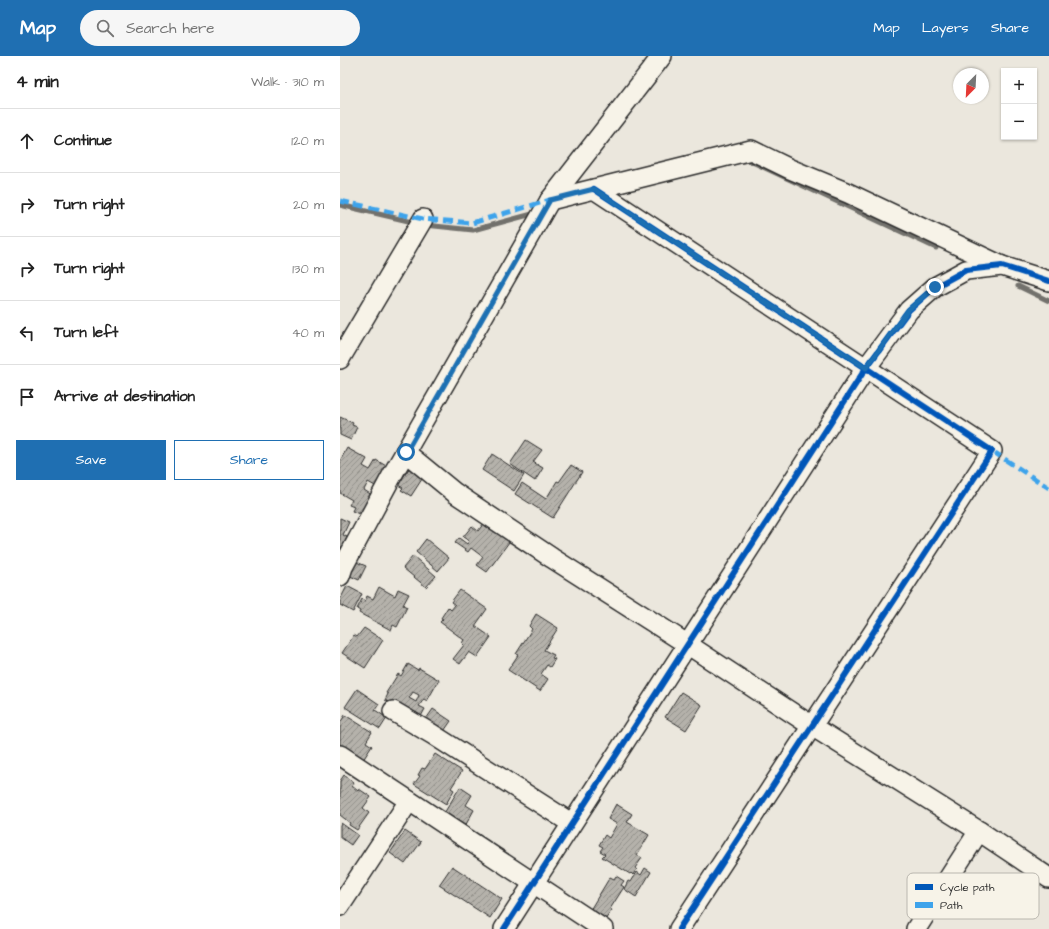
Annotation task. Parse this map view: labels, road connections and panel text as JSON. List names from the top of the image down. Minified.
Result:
{"legend":["Cycle path","Path"],"north":"bottom left","page":{"header":"Map","search":"Search here","nav":["Map","Layers","Share"],"heading":["4 min","Walk · 310 m"],"map_buttons":["+","−"],"list":[["Continue","120 m"],["Turn right","20 m"],["Turn right","130 m"],["Turn left","40 m"],"Arrive at destination"],"buttons":["Save","Share"]}}
